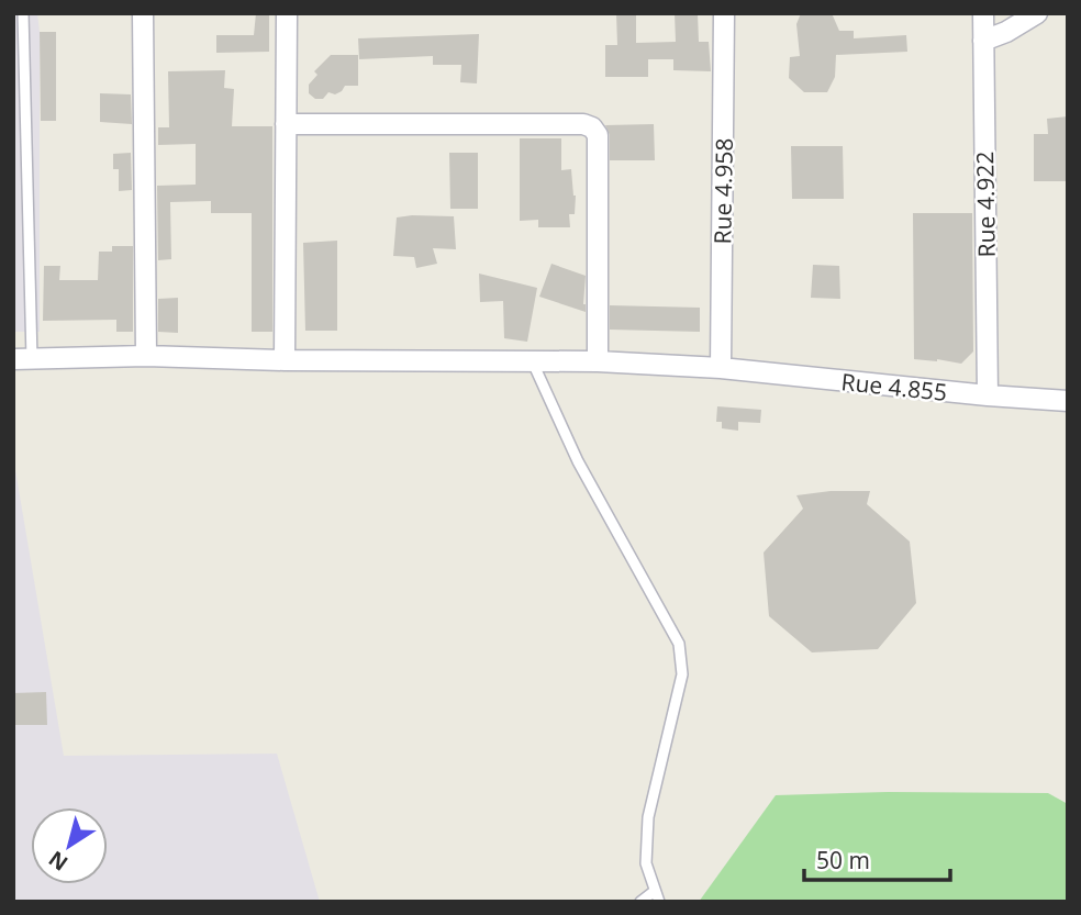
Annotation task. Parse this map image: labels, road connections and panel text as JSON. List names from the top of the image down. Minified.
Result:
{"streets":{"street":["Rue 4.958","Rue 4.922","Rue 4.855"]},"crossings":[["Rue 4.958","Rue 4.855"],["Rue 4.922","Rue 4.855"]],"scale_bar":"50 m","north":"bottom left"}
